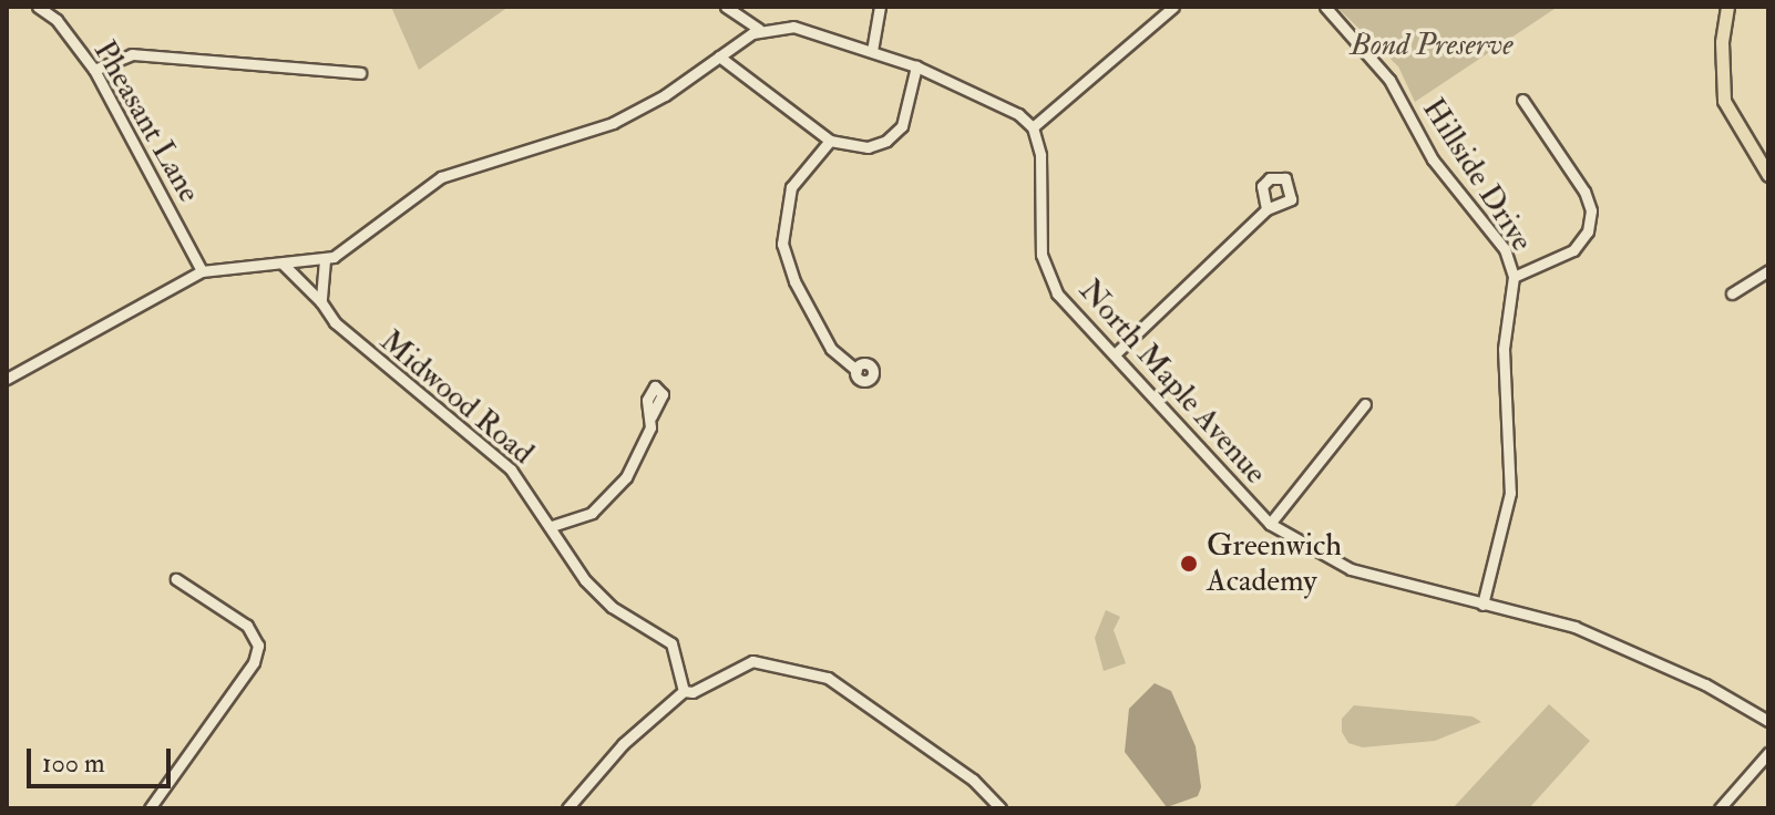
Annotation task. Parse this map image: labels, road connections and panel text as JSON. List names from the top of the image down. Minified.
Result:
{"streets":{"street":["Pheasant Lane","Hillside Drive","North Maple Avenue","Midwood Road"]},"crossings":[["Hillside Drive","North Maple Avenue"]],"parks":["Bond Preserve"],"places":["Greenwich Academy"],"scale_bar":"100 m"}
